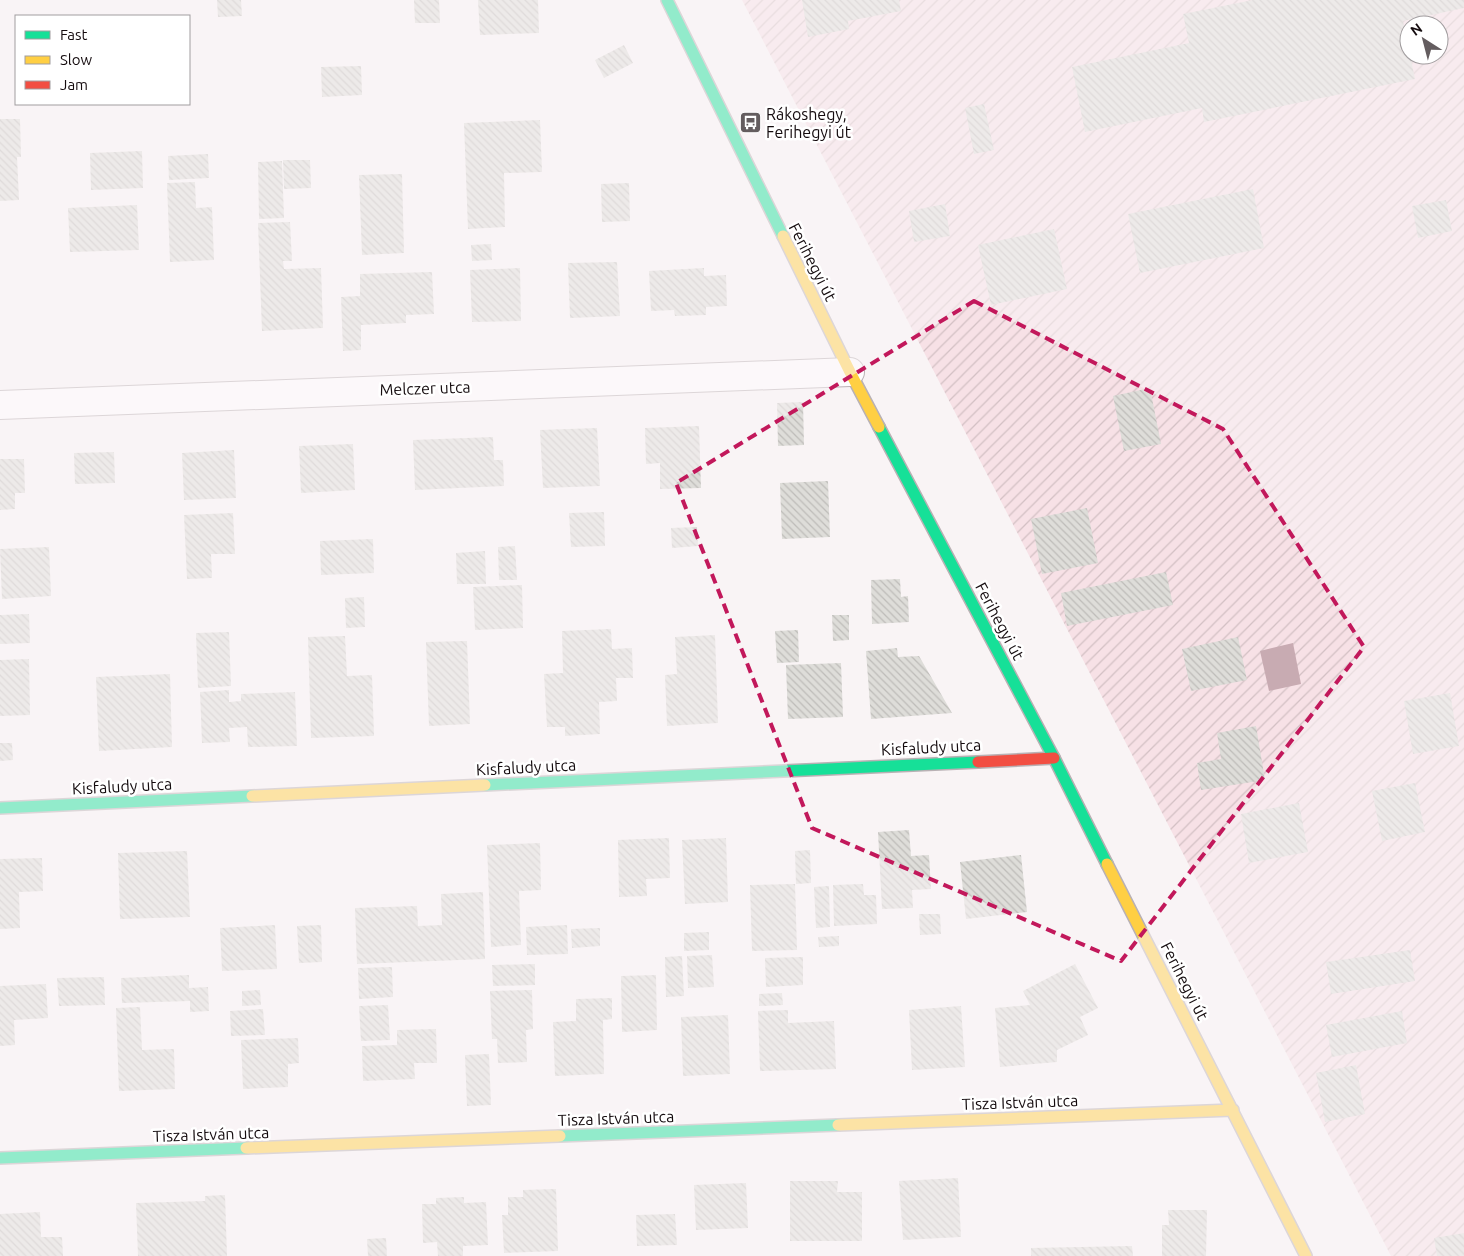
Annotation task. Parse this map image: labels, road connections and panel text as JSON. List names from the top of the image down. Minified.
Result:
{"streets":{"street":["Ferihegyi út","Melczer utca","Kisfaludy utca","Tisza István utca"]},"crossings":[["Ferihegyi út","Melczer utca"],["Ferihegyi út","Kisfaludy utca"],["Ferihegyi út","Tisza István utca"]],"places":{"bus stop":["Rákoshegy, Ferihegyi út"]},"legend":["Fast","Slow","Jam"],"north":"top left"}
